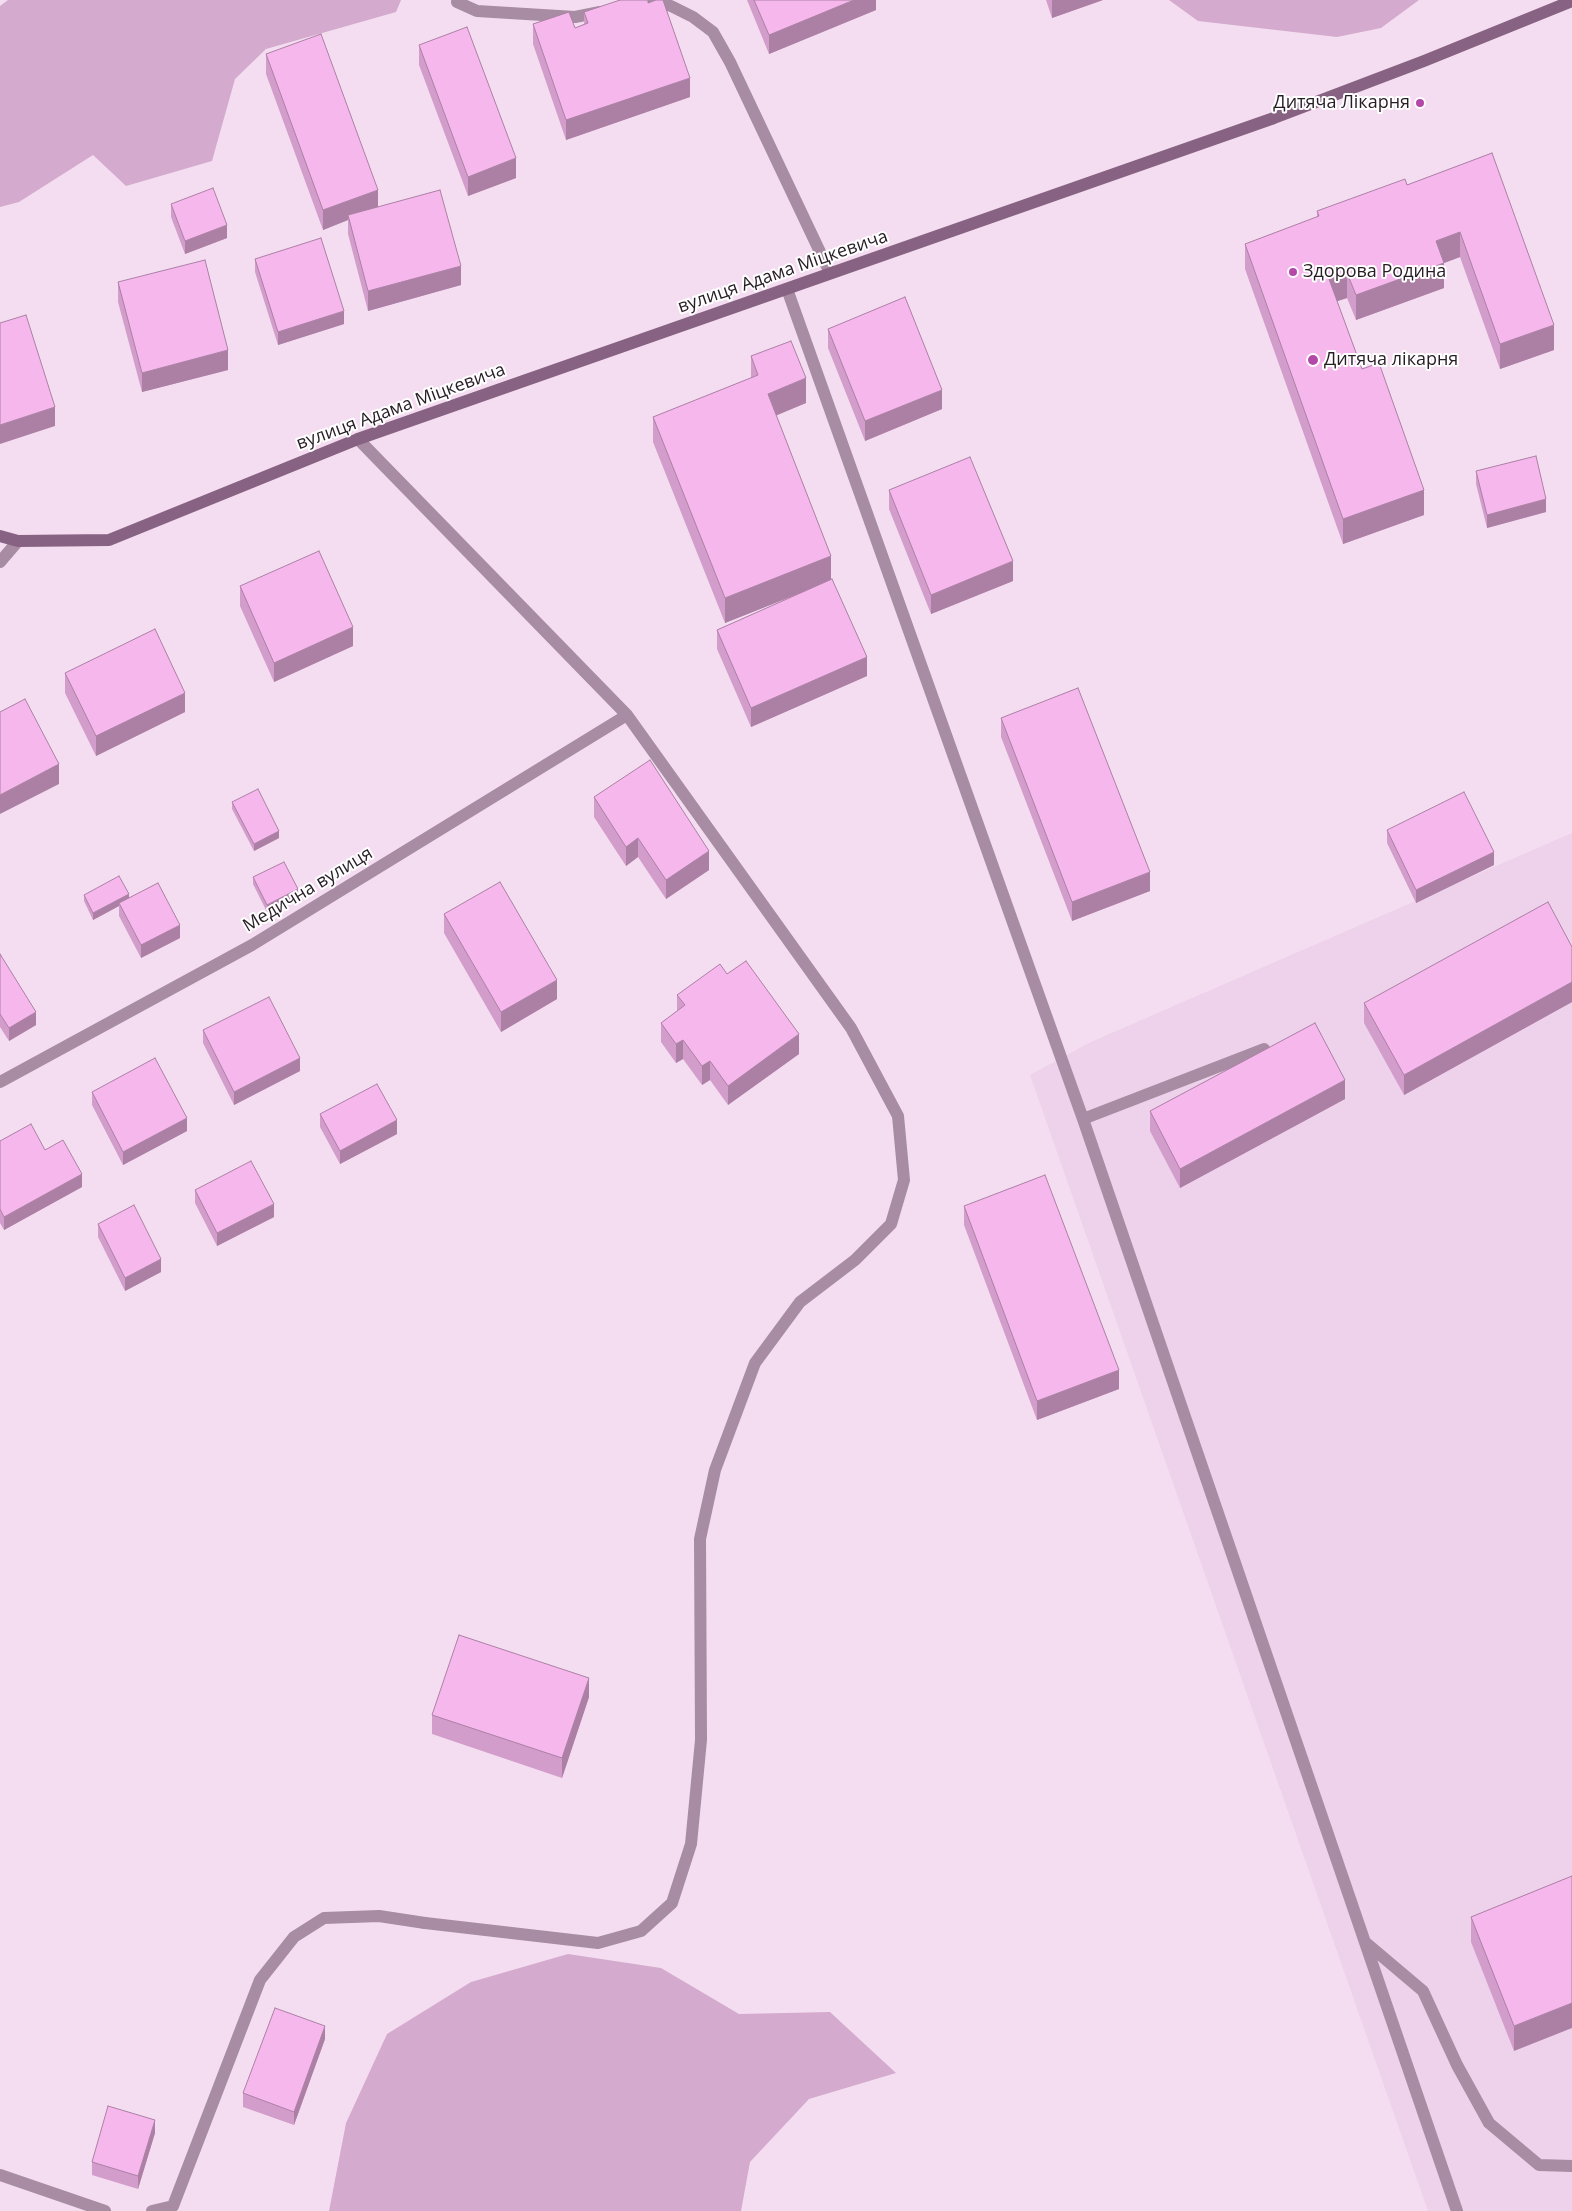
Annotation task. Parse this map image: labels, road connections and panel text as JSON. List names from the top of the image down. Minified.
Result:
{"streets":{"street":["вулиця Адама Міцкевича","Медична вулиця"]},"places":["Дитяча Лікарня","Здорова Родина","Дитяча лікарня"]}
